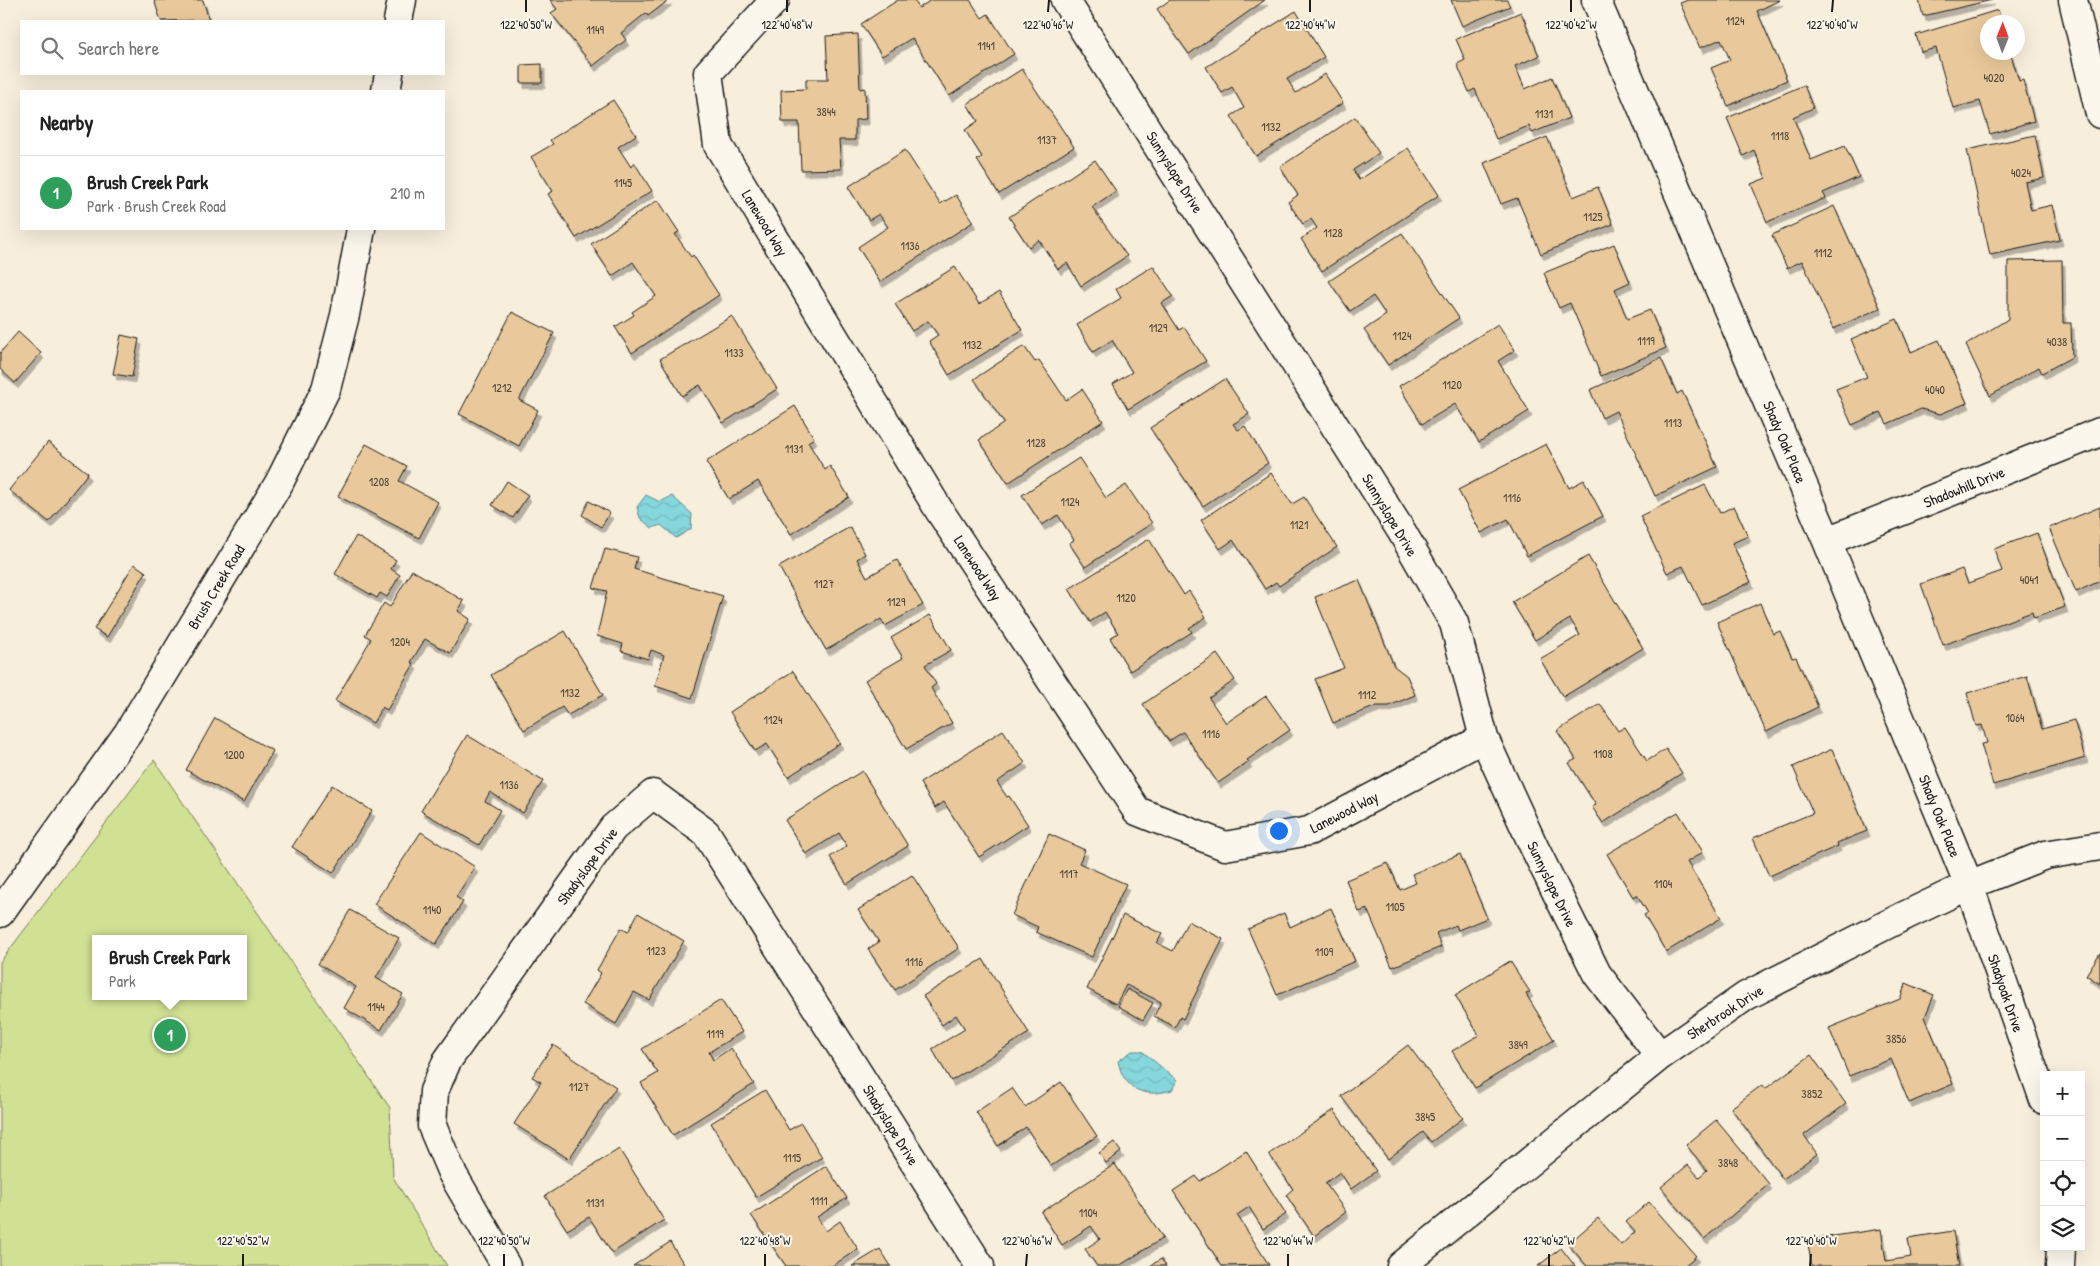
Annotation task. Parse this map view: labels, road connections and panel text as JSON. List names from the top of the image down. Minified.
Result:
{"streets":{"street":["Sunnyslope Drive","Lanewood Way","Shady Oak Place","Shadowhill Drive","Brush Creek Road","Shadyslope Drive","Shadyoak Drive","Sherbrook Drive"]},"crossings":[["Sunnyslope Drive","Lanewood Way"],["Sunnyslope Drive","Sherbrook Drive"],["Shady Oak Place","Shadowhill Drive"],["Shady Oak Place","Shadyoak Drive"],["Shady Oak Place","Sherbrook Drive"],["Shadyoak Drive","Sherbrook Drive"]],"house_numbers":["1124","1149","1141","4020","3844","1131","1132","1118","1137","4024","1145","1125","1128","1136","1112","1129","1124","1119","4038","1132","1133","1120","1212","4040","1113","1128","1131","1208","1116","1124","1121","4041","1127","1120","1129","1204","1132","1112","1064","1124","1116","1108","1200","1136","1117","1104","1105","1140","1123","1109","1116","1144","1119","3856","3849","1127","3852","3845","1115","3848","1111","1131","1104"],"north":"top","page":{"search":"Search here","heading":"Nearby","list":[{"mark":"1","name":"Brush Creek Park","note":"Park · Brush Creek Road","value":"210 m"}],"popup":["Brush Creek Park","Park"],"pins":"1","map_buttons":["+","−"]},"coordinates":["122°40'50\"W","122°40'48\"W","122°40'46\"W","122°40'44\"W","122°40'42\"W","122°40'40\"W","122°40'52\"W"]}
